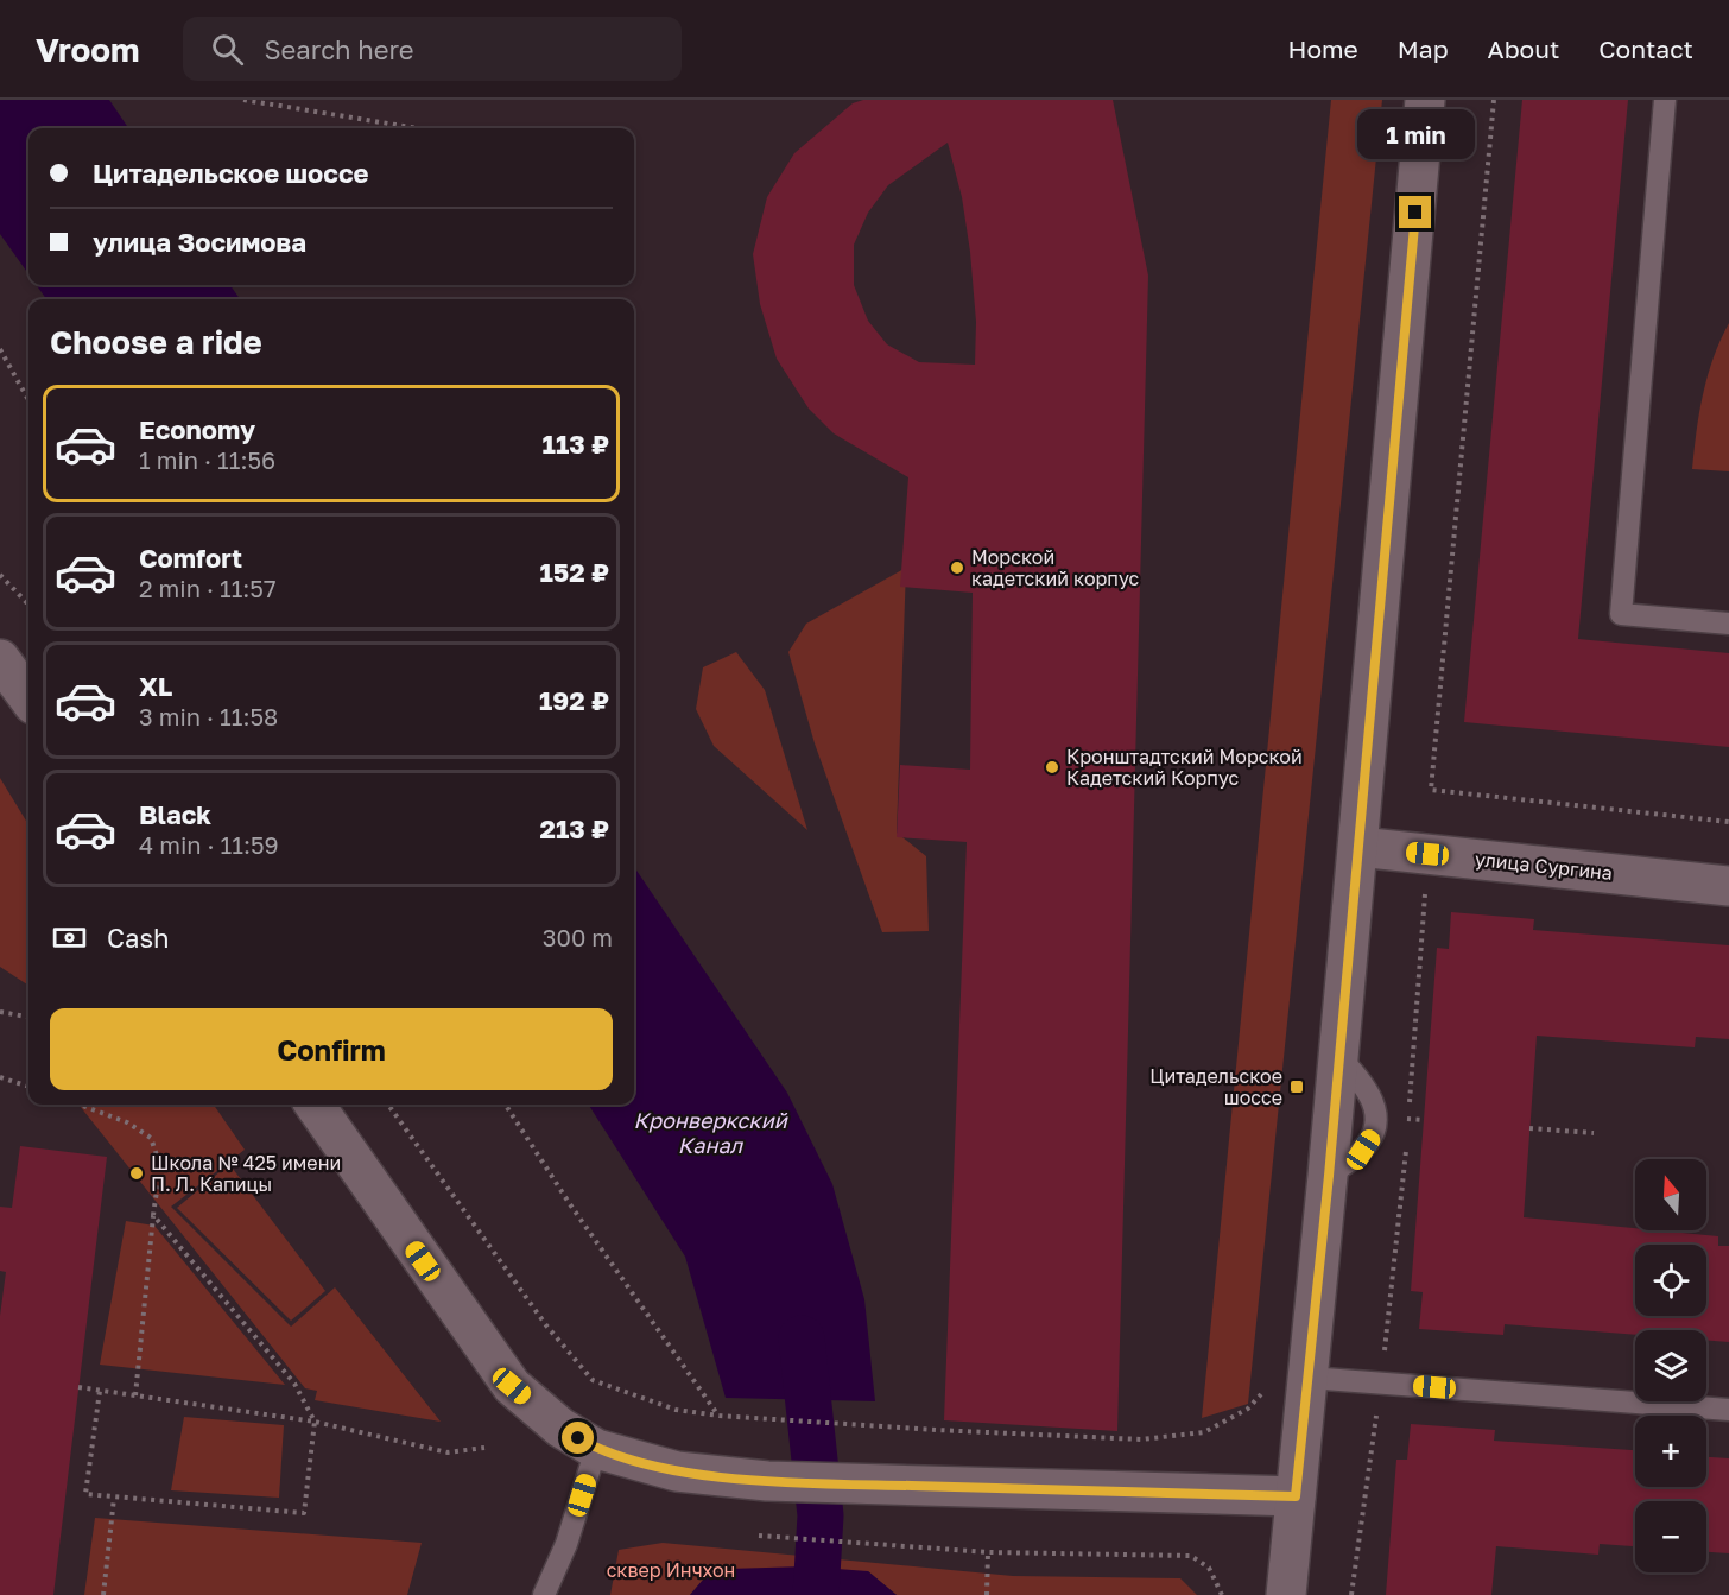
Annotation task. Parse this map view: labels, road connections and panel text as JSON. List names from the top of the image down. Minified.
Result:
{"streets":{"street":["улица Сургина"]},"water":["Кронверкский Канал"],"parks":["сквер Инчхон"],"places":{"other":["Морской кадетский корпус","Кронштадтский Морской Кадетский Корпус","Школа № 425 имени П. Л. Капицы"],"transit":["Цитадельское шоссе"]},"north":"top","page":{"header":"Vroom","search":"Search here","nav":["Home","Map","About","Contact"],"bubble":"1 min","banner":["Цитадельское шоссе","улица Зосимова"],"heading":"Choose a ride","list":[{"name":"Economy","note":"1 min · 11:56","value":"113 ₽"},{"name":"Comfort","note":"2 min · 11:57","value":"152 ₽"},{"name":"XL","note":"3 min · 11:58","value":"192 ₽"},{"name":"Black","note":"4 min · 11:59","value":"213 ₽"}],"pay":["Cash","300 m"],"buttons":"Confirm","map_buttons":["+","−"]}}
